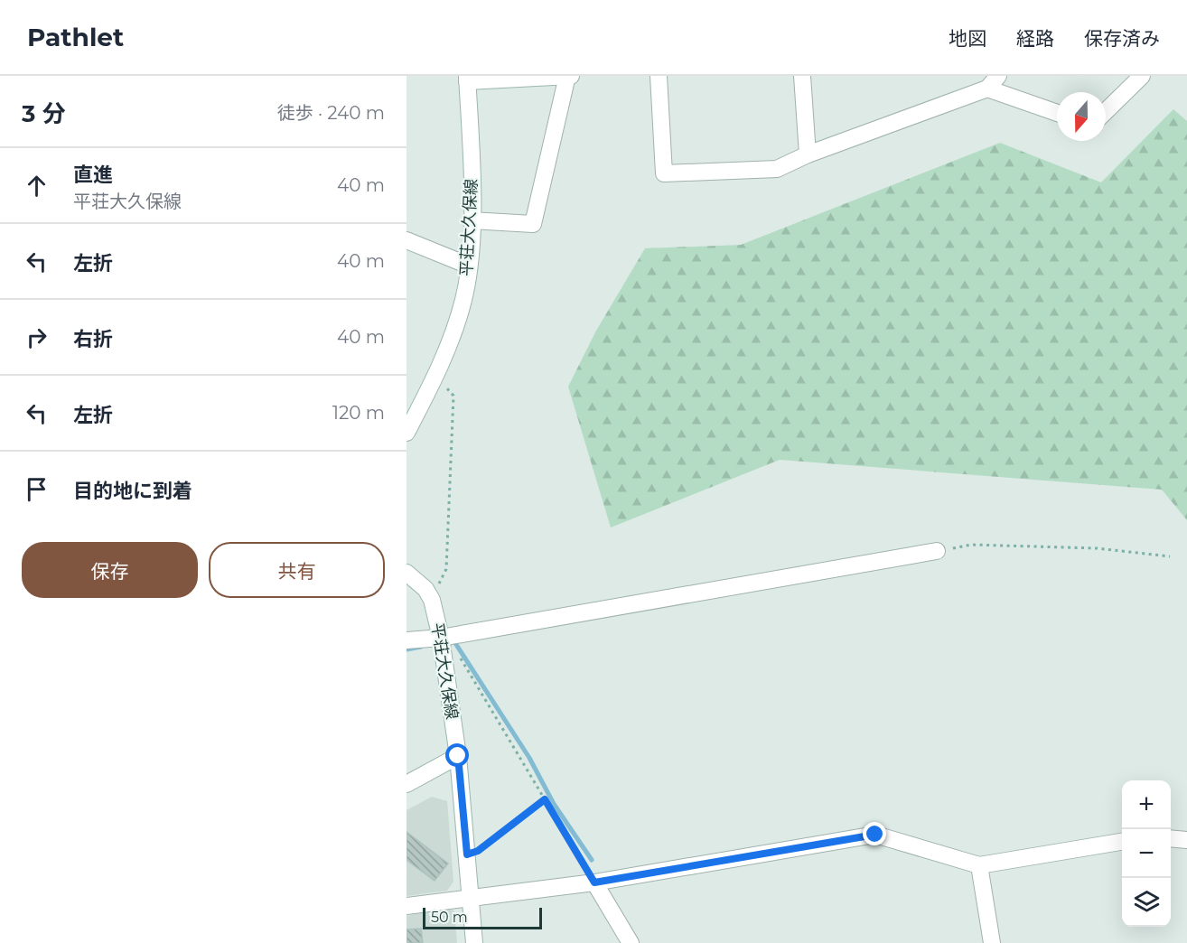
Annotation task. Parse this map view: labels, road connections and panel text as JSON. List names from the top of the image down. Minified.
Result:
{"streets":{"street":["平荘大久保線"]},"scale_bar":"50 m","north":"bottom","page":{"header":"Pathlet","nav":["地図","経路","保存済み"],"heading":["3 分","徒歩 · 240 m"],"list":[["直進","平荘大久保線","40 m"],["左折","40 m"],["右折","40 m"],["左折","120 m"],"目的地に到着"],"buttons":["保存","共有"],"map_buttons":["+","−"],"scale":"50 m"}}
